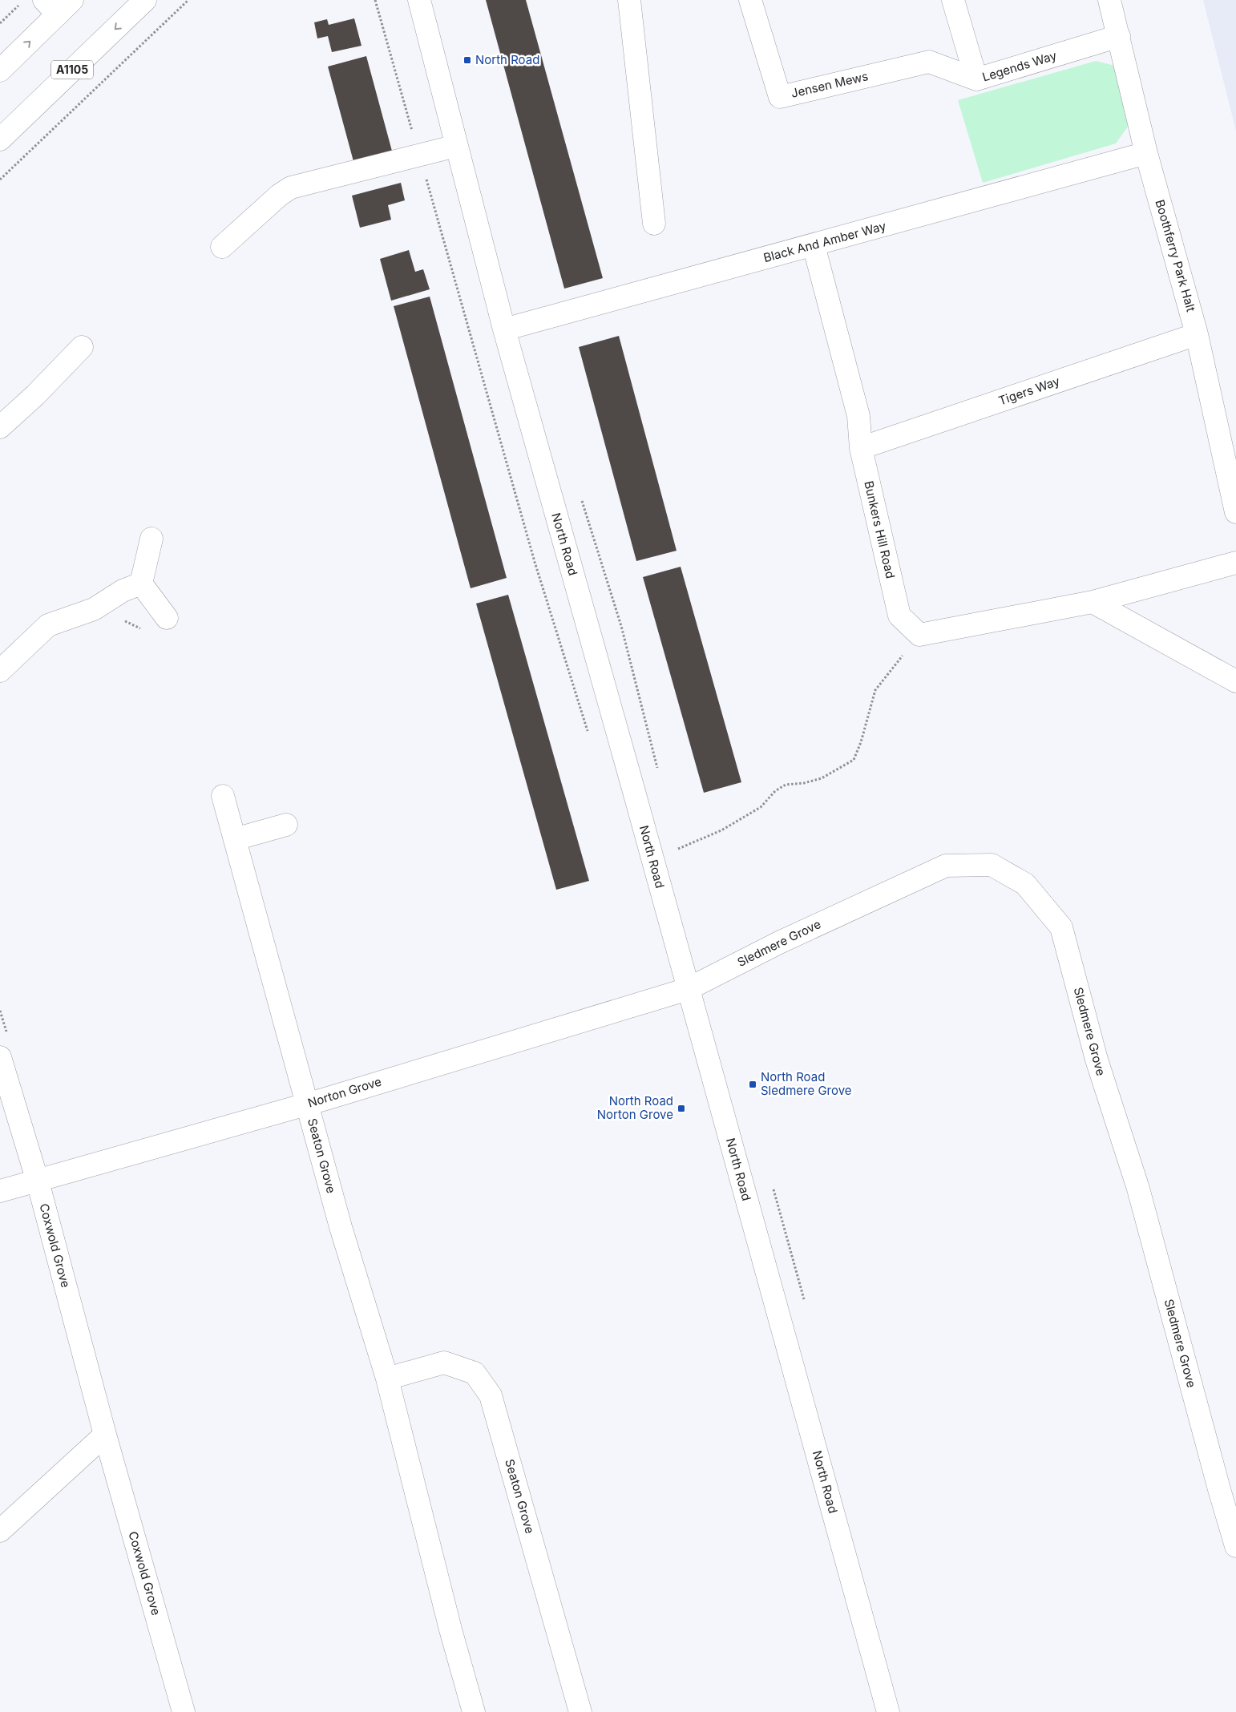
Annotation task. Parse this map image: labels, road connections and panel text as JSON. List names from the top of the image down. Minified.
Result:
{"streets":{"street":["Legends Way","A1105","Jensen Mews","Black And Amber Way","Boothferry Park Halt","Tigers Way","Bunkers Hill Road","North Road","Sledmere Grove","Norton Grove","Seaton Grove","Coxwold Grove"]},"crossings":[["Legends Way","Jensen Mews"],["Legends Way","Boothferry Park Halt"],["Black And Amber Way","Boothferry Park Halt"],["Black And Amber Way","Bunkers Hill Road"],["Black And Amber Way","North Road"],["Boothferry Park Halt","Tigers Way"],["Tigers Way","Bunkers Hill Road"],["North Road","Sledmere Grove"],["North Road","Norton Grove"],["Sledmere Grove","Norton Grove"],["Norton Grove","Seaton Grove"],["Norton Grove","Coxwold Grove"]],"places":{"transit":["North Road","North Road Sledmere Grove","North Road Norton Grove"]}}
